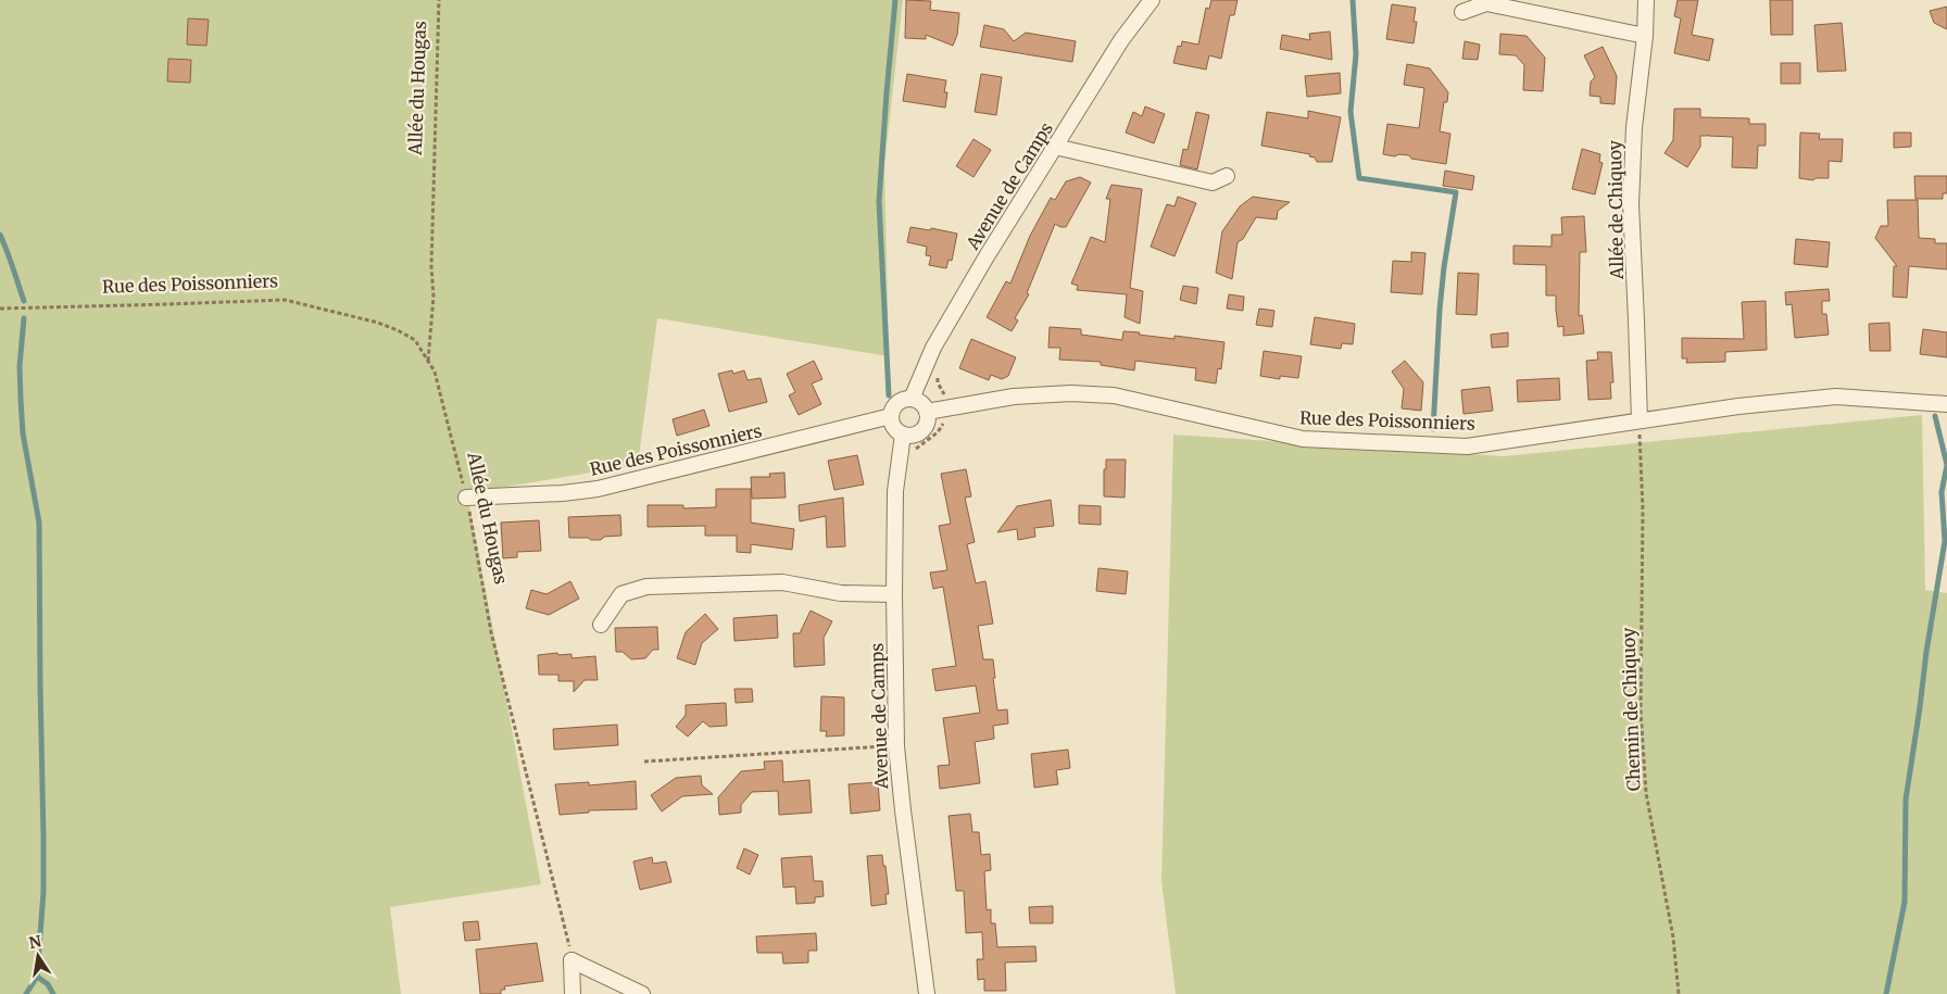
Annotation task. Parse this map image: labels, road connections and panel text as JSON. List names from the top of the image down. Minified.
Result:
{"streets":{"street":["Avenue de Camps","Allée de Chiquoy","Rue des Poissonniers"],"path":["Allée du Hougas","Chemin de Chiquoy"]},"crossings":[["Allée du Hougas","Rue des Poissonniers"],["Avenue de Camps","Rue des Poissonniers"],["Allée de Chiquoy","Rue des Poissonniers"],["Allée de Chiquoy","Chemin de Chiquoy"],["Rue des Poissonniers","Chemin de Chiquoy"]],"north":"top"}
